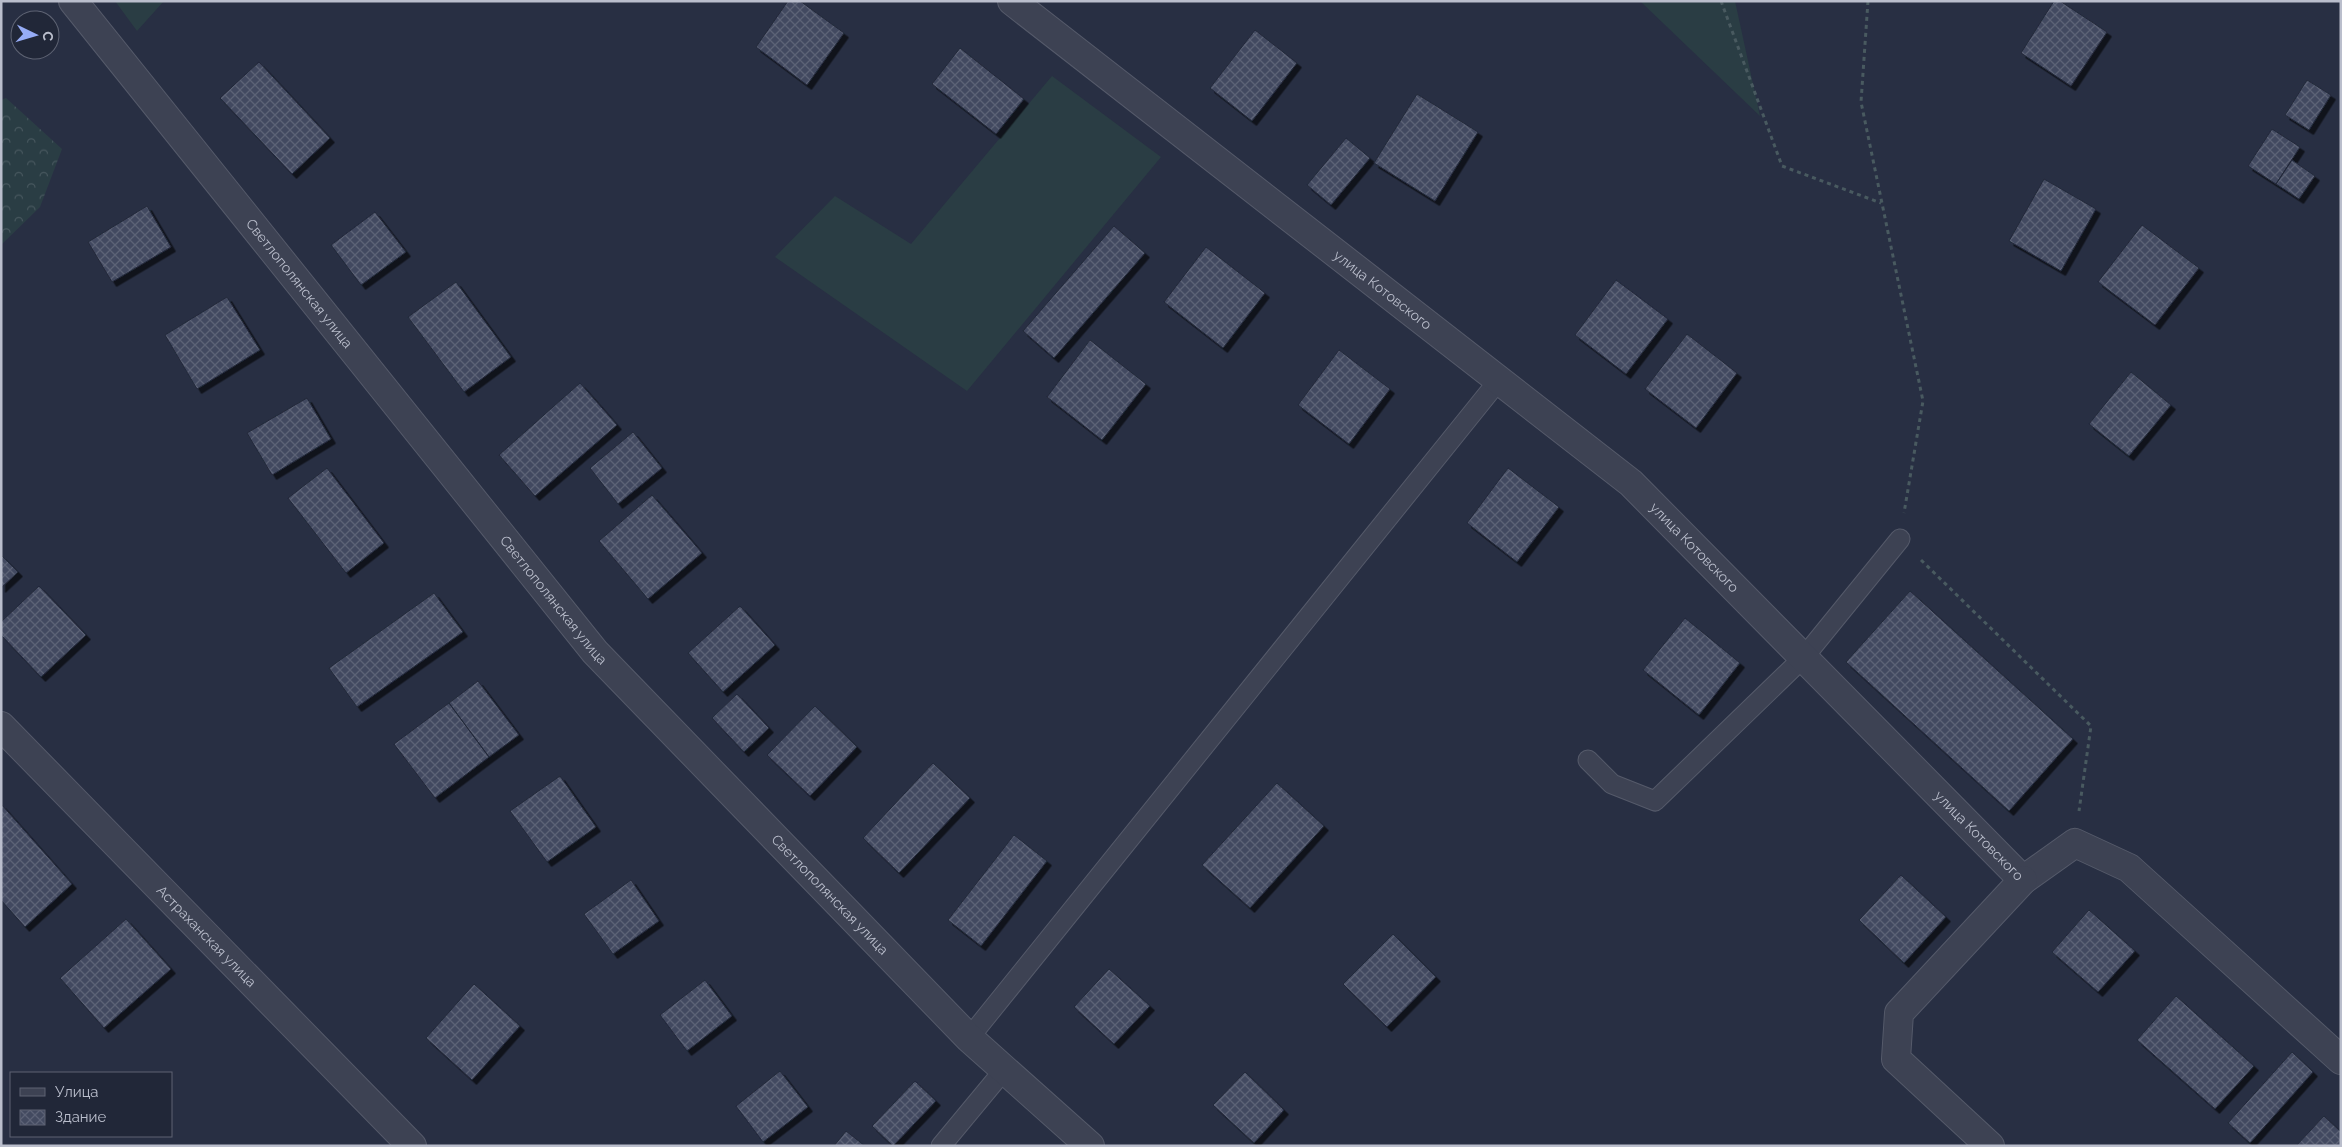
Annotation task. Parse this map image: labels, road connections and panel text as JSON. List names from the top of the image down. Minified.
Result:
{"streets":{"street":["Светлополянская улица","улица Котовского","Астраханская улица"]},"legend":["Улица","Здание"],"north":"right"}
